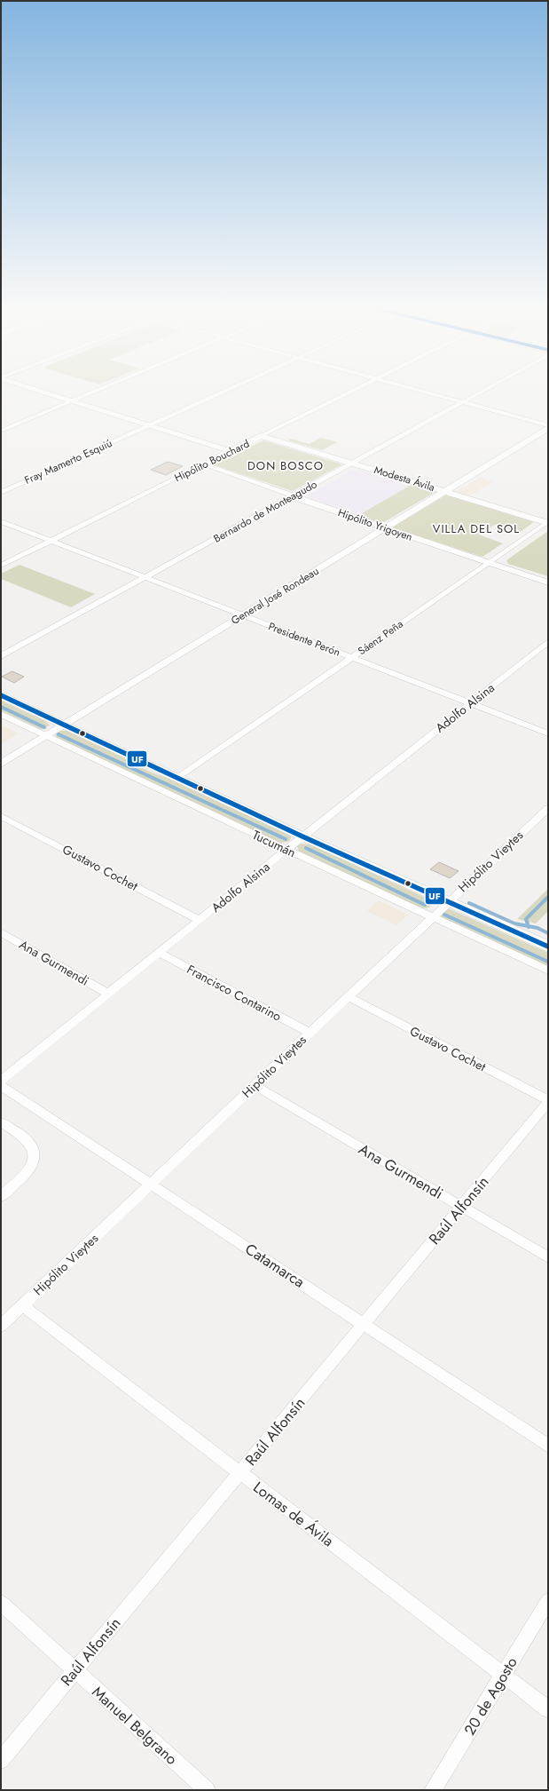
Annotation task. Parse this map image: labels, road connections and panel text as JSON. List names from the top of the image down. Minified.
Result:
{"streets":{"main road":["Tucumán"],"street":["Hipólito Bouchard","Fray Mamerto Esquiú","Modesta Ávila","Bernardo de Monteagudo","Hipólito Yrigoyen","General José Rondeau","Sáenz Peña","Presidente Perón","Adolfo Alsina","Hipólito Vieytes","Gustavo Cochet","Ana Gurmendi","Francisco Contarino","Raúl Alfonsín","Catamarca","Lomas de Ávila","20 de Agosto","Manuel Belgrano"]},"crossings":[["Hipólito Bouchard","Modesta Ávila"],["Hipólito Bouchard","Hipólito Yrigoyen"],["Hipólito Bouchard","Presidente Perón"],["Modesta Ávila","Bernardo de Monteagudo"],["Modesta Ávila","General José Rondeau"],["Modesta Ávila","Sáenz Peña"],["Bernardo de Monteagudo","Hipólito Yrigoyen"],["Bernardo de Monteagudo","Presidente Perón"],["Hipólito Yrigoyen","General José Rondeau"],["Hipólito Yrigoyen","Sáenz Peña"],["General José Rondeau","Presidente Perón"],["General José Rondeau","Tucumán"],["Sáenz Peña","Presidente Perón"],["Sáenz Peña","Tucumán"],["Presidente Perón","Adolfo Alsina"],["Adolfo Alsina","Tucumán"],["Adolfo Alsina","Gustavo Cochet"],["Adolfo Alsina","Ana Gurmendi"],["Adolfo Alsina","Francisco Contarino"],["Tucumán","Hipólito Vieytes"],["Hipólito Vieytes","Gustavo Cochet"],["Hipólito Vieytes","Ana Gurmendi"],["Hipólito Vieytes","Francisco Contarino"],["Hipólito Vieytes","Catamarca"],["Hipólito Vieytes","Lomas de Ávila"],["Gustavo Cochet","Raúl Alfonsín"],["Ana Gurmendi","Raúl Alfonsín"],["Raúl Alfonsín","Catamarca"],["Raúl Alfonsín","Lomas de Ávila"],["Raúl Alfonsín","Manuel Belgrano"],["Lomas de Ávila","20 de Agosto"]],"districts":["DON BOSCO","VILLA DEL SOL"],"lines":["transit line UF"]}
